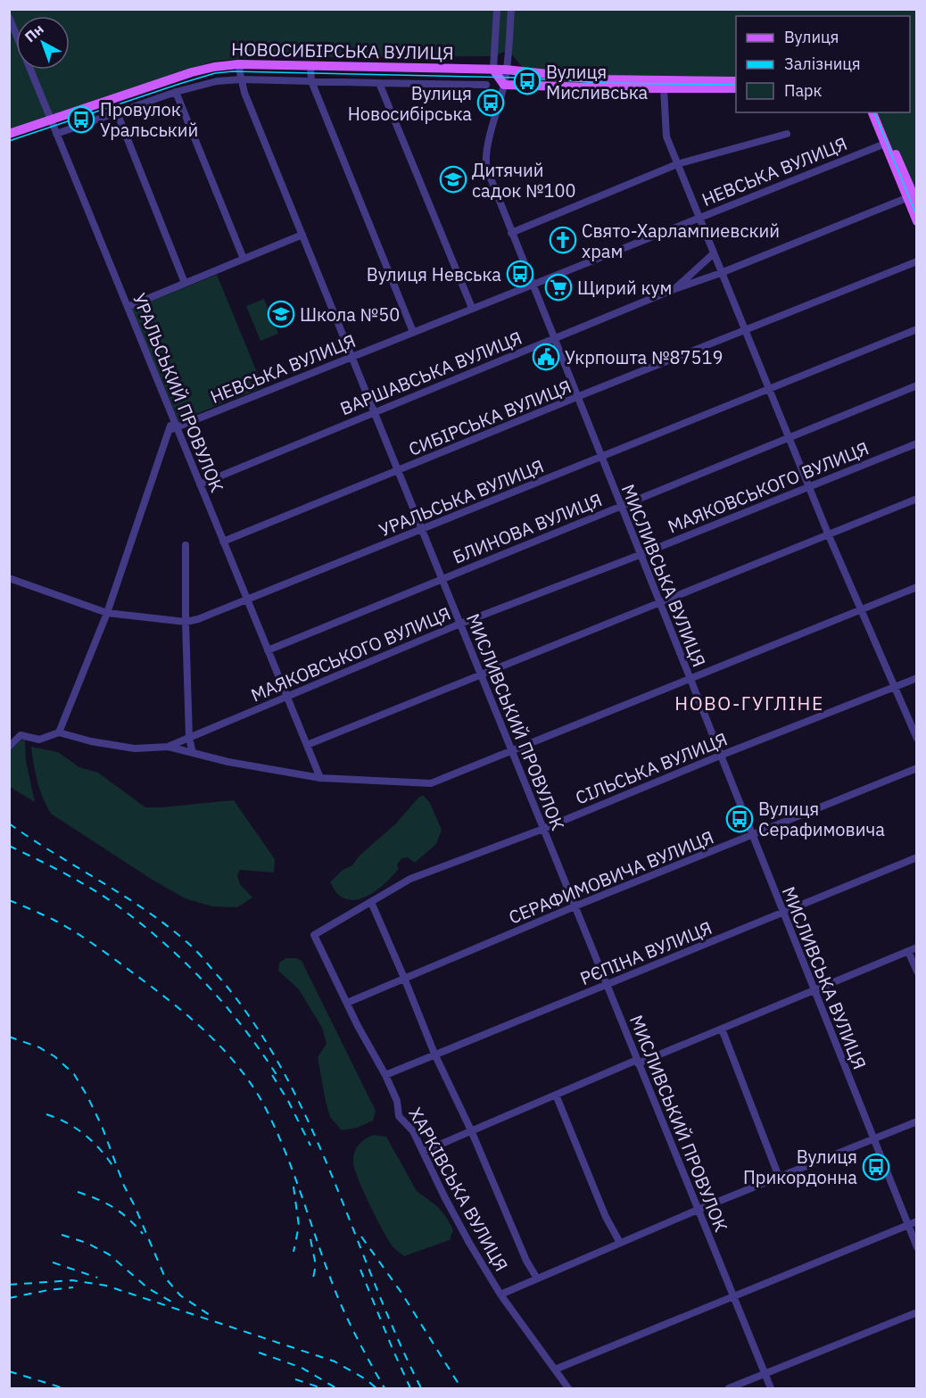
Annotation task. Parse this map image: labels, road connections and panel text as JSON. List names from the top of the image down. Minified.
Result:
{"streets":{"main road":["НОВОСИБІРСЬКА ВУЛИЦЯ"],"street":["НЕВСЬКА ВУЛИЦЯ","ВАРШАВСЬКА ВУЛИЦЯ","УРАЛЬСЬКИЙ ПРОВУЛОК","СИБІРСЬКА ВУЛИЦЯ","МАЯКОВСЬКОГО ВУЛИЦЯ","УРАЛЬСЬКА ВУЛИЦЯ","БЛИНОВА ВУЛИЦЯ","МИСЛИВСЬКА ВУЛИЦЯ","МИСЛИВСЬКИЙ ПРОВУЛОК","СІЛЬСЬКА ВУЛИЦЯ","СЕРАФИМОВИЧА ВУЛИЦЯ","РЄПІНА ВУЛИЦЯ","ХАРКІВСЬКА ВУЛИЦЯ"]},"crossings":[["НОВОСИБІРСЬКА ВУЛИЦЯ","УРАЛЬСЬКИЙ ПРОВУЛОК"],["НОВОСИБІРСЬКА ВУЛИЦЯ","МИСЛИВСЬКА ВУЛИЦЯ"],["НОВОСИБІРСЬКА ВУЛИЦЯ","МИСЛИВСЬКИЙ ПРОВУЛОК"],["НЕВСЬКА ВУЛИЦЯ","УРАЛЬСЬКИЙ ПРОВУЛОК"],["НЕВСЬКА ВУЛИЦЯ","МИСЛИВСЬКА ВУЛИЦЯ"],["НЕВСЬКА ВУЛИЦЯ","МИСЛИВСЬКИЙ ПРОВУЛОК"],["ВАРШАВСЬКА ВУЛИЦЯ","УРАЛЬСЬКИЙ ПРОВУЛОК"],["ВАРШАВСЬКА ВУЛИЦЯ","МИСЛИВСЬКА ВУЛИЦЯ"],["ВАРШАВСЬКА ВУЛИЦЯ","МИСЛИВСЬКИЙ ПРОВУЛОК"],["УРАЛЬСЬКИЙ ПРОВУЛОК","СИБІРСЬКА ВУЛИЦЯ"],["УРАЛЬСЬКИЙ ПРОВУЛОК","МАЯКОВСЬКОГО ВУЛИЦЯ"],["УРАЛЬСЬКИЙ ПРОВУЛОК","УРАЛЬСЬКА ВУЛИЦЯ"],["УРАЛЬСЬКИЙ ПРОВУЛОК","БЛИНОВА ВУЛИЦЯ"],["СИБІРСЬКА ВУЛИЦЯ","МИСЛИВСЬКА ВУЛИЦЯ"],["СИБІРСЬКА ВУЛИЦЯ","МИСЛИВСЬКИЙ ПРОВУЛОК"],["МАЯКОВСЬКОГО ВУЛИЦЯ","МИСЛИВСЬКА ВУЛИЦЯ"],["МАЯКОВСЬКОГО ВУЛИЦЯ","МИСЛИВСЬКИЙ ПРОВУЛОК"],["УРАЛЬСЬКА ВУЛИЦЯ","МИСЛИВСЬКА ВУЛИЦЯ"],["УРАЛЬСЬКА ВУЛИЦЯ","МИСЛИВСЬКИЙ ПРОВУЛОК"],["БЛИНОВА ВУЛИЦЯ","МИСЛИВСЬКА ВУЛИЦЯ"],["БЛИНОВА ВУЛИЦЯ","МИСЛИВСЬКИЙ ПРОВУЛОК"],["МИСЛИВСЬКА ВУЛИЦЯ","СІЛЬСЬКА ВУЛИЦЯ"],["МИСЛИВСЬКА ВУЛИЦЯ","СЕРАФИМОВИЧА ВУЛИЦЯ"],["МИСЛИВСЬКА ВУЛИЦЯ","РЄПІНА ВУЛИЦЯ"],["МИСЛИВСЬКИЙ ПРОВУЛОК","СІЛЬСЬКА ВУЛИЦЯ"],["МИСЛИВСЬКИЙ ПРОВУЛОК","СЕРАФИМОВИЧА ВУЛИЦЯ"],["МИСЛИВСЬКИЙ ПРОВУЛОК","РЄПІНА ВУЛИЦЯ"],["СІЛЬСЬКА ВУЛИЦЯ","ХАРКІВСЬКА ВУЛИЦЯ"],["СЕРАФИМОВИЧА ВУЛИЦЯ","ХАРКІВСЬКА ВУЛИЦЯ"],["РЄПІНА ВУЛИЦЯ","ХАРКІВСЬКА ВУЛИЦЯ"]],"districts":["НОВО-ГУГЛІНЕ"],"places":{"bus stop":["Вулиця Мисливська","Вулиця Новосибірська","Провулок Уральський","Вулиця Невська","Вулиця Серафимовича","Вулиця Прикордонна"],"school or university":["Дитячий садок №100","Школа №50"],"church":["Свято-Харлампиевский храм"],"supermarket":["Щирий кум"],"public building":["Укрпошта №87519"]},"legend":["Вулиця","Залізниця","Парк"],"north":"top left"}
